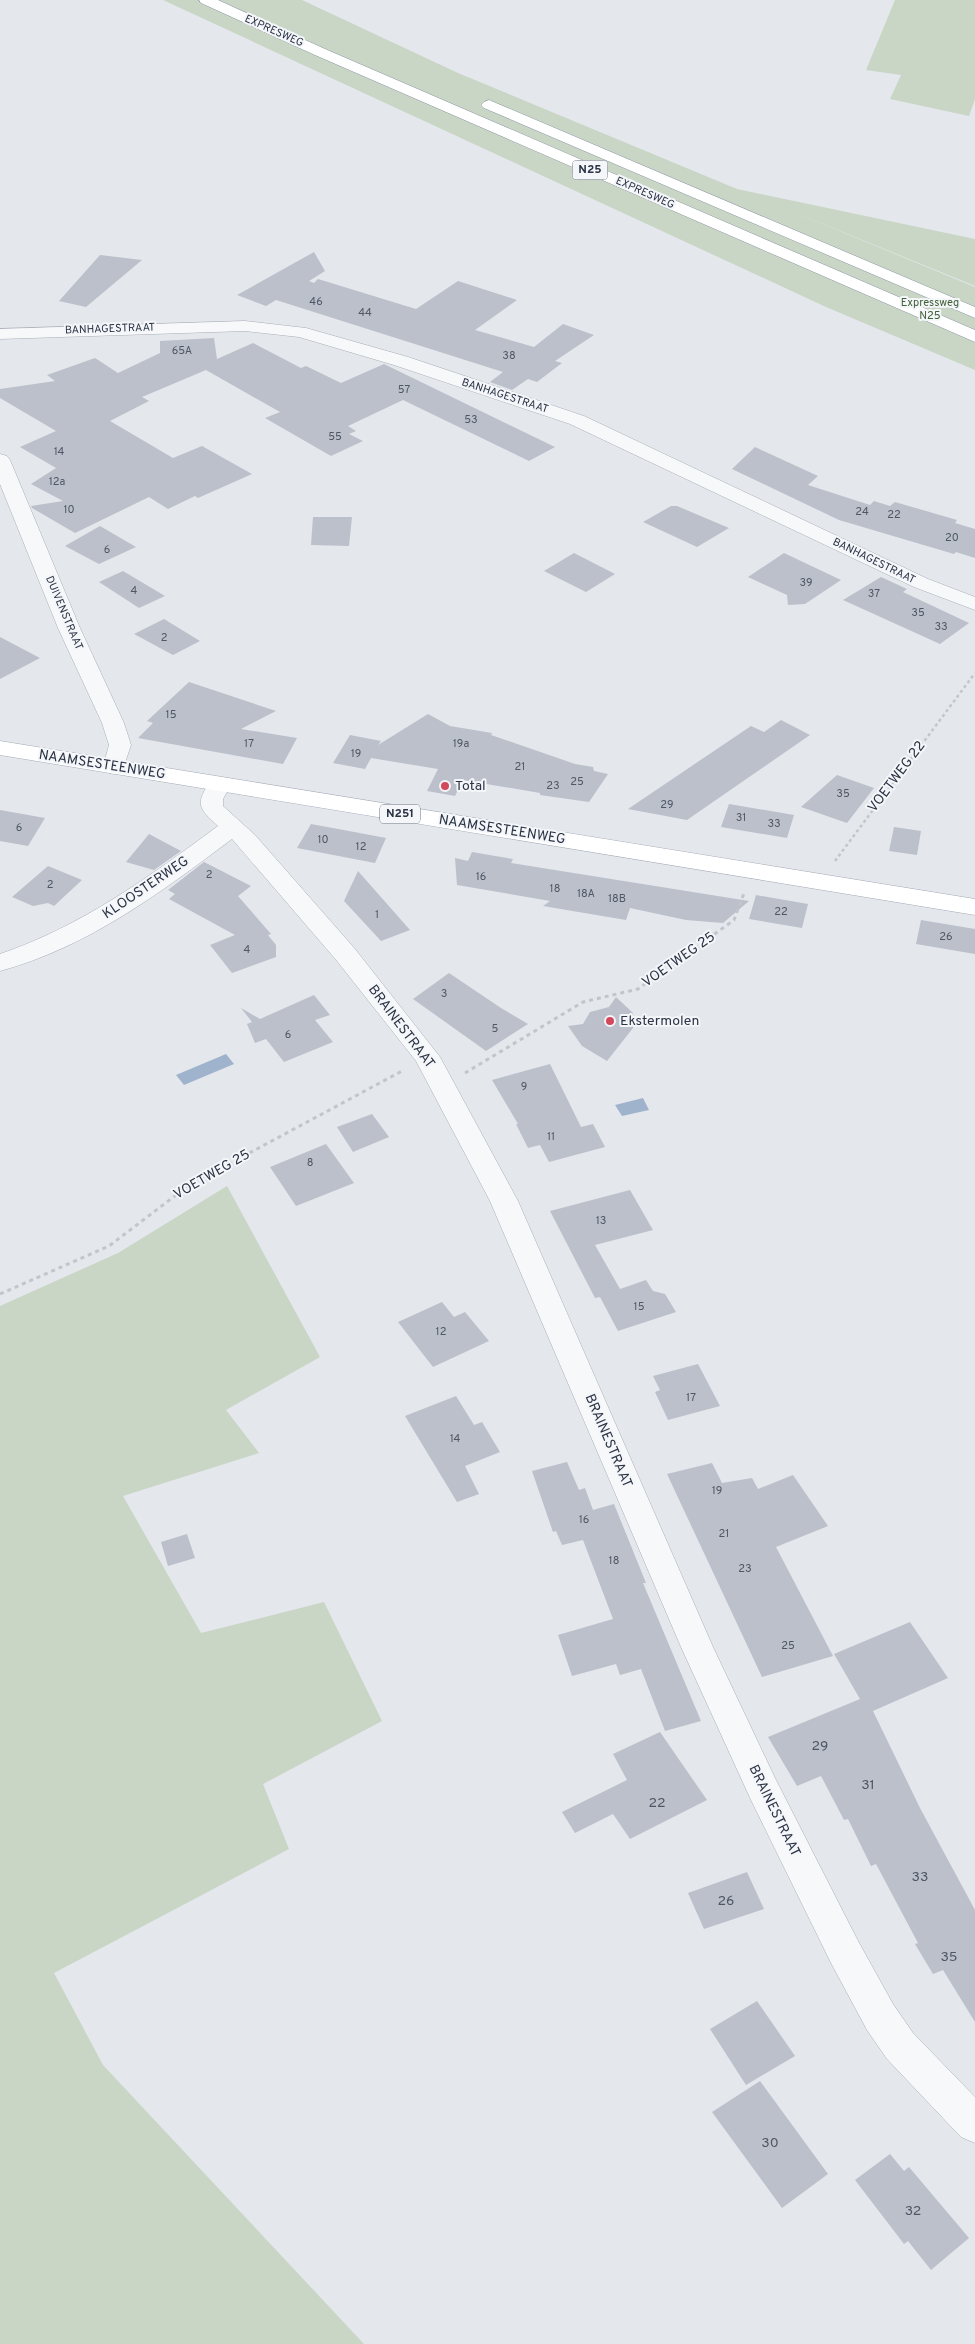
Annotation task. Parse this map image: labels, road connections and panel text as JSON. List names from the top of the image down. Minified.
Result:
{"streets":{"main road":["EXPRESWEG","N25","NAAMSESTEENWEG","N251"],"street":["BANHAGESTRAAT","DUIVENSTRAAT","KLOOSTERWEG","BRAINESTRAAT"],"path":["VOETWEG 22","VOETWEG 25"]},"crossings":[["DUIVENSTRAAT","NAAMSESTEENWEG"],["NAAMSESTEENWEG","VOETWEG 22"],["NAAMSESTEENWEG","VOETWEG 25"],["NAAMSESTEENWEG","BRAINESTRAAT"],["KLOOSTERWEG","BRAINESTRAAT"],["VOETWEG 25","BRAINESTRAAT"]],"parks":["Expressweg N25"],"places":["Total","Ekstermolen"],"house_numbers":["46","44","65A","38","57","53","55","14","12a","10","24","22","20","6","39","4","37","35","33","2","15","17","19a","19","21","25","23","35","29","31","33","6","10","12","2","16","2","18","18A","18B","22","1","26","4","3","5","6","9","11","8","13","15","12","17","14","19","16","21","18","23","25","29","31","22","33","26","35","30","32"]}
